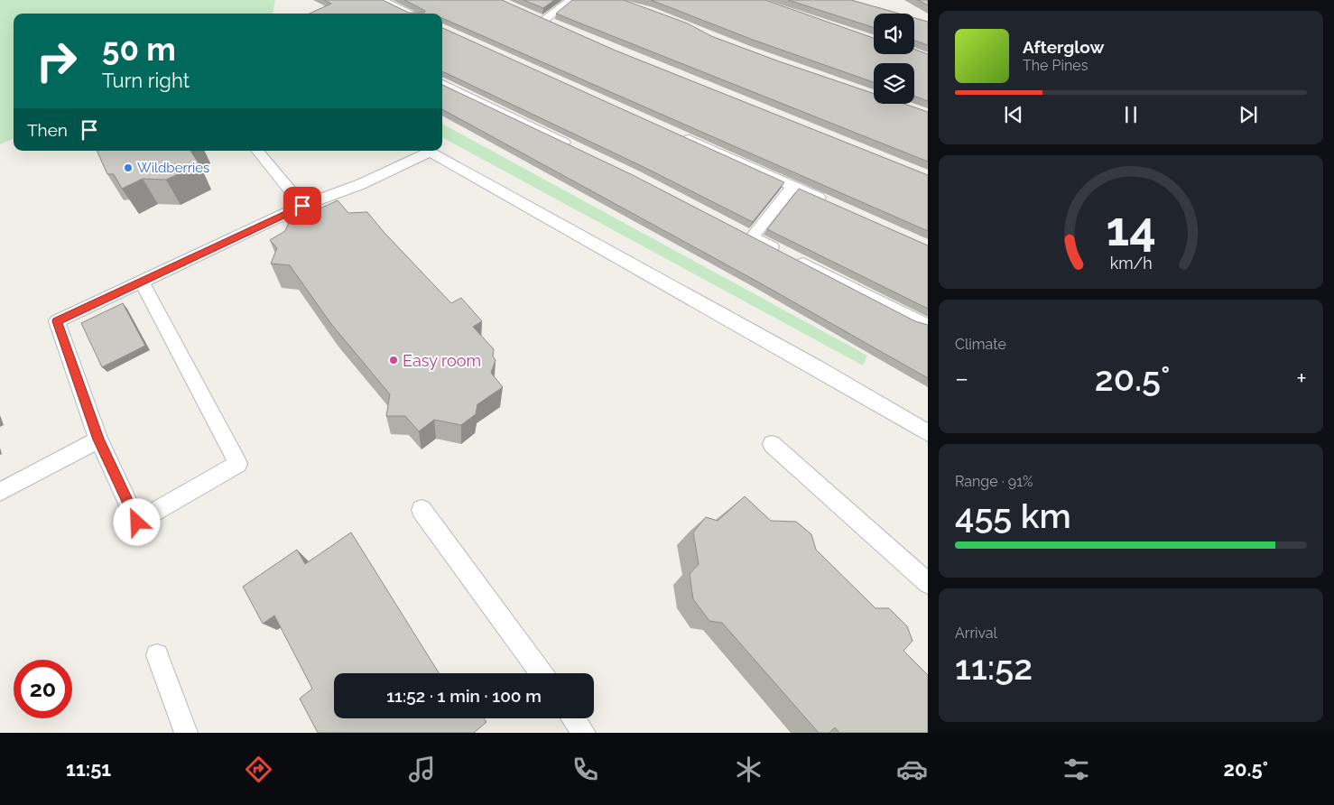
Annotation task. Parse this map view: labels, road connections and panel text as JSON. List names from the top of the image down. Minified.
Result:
{"places":["Wildberries","Easy room"],"page":{"turn":["50 m","Turn right"],"song":["Afterglow","The Pines"],"then":"Then","tile":["Climate",["Range · 91%","455 km"],["Arrival","11:52"]],"heat":["−","20.5°","+"],"limit":"20","trip":"11:52 · 1 min · 100 m","tabs":["11:51","20.5°"],"gauge":["14","km/h"]}}
